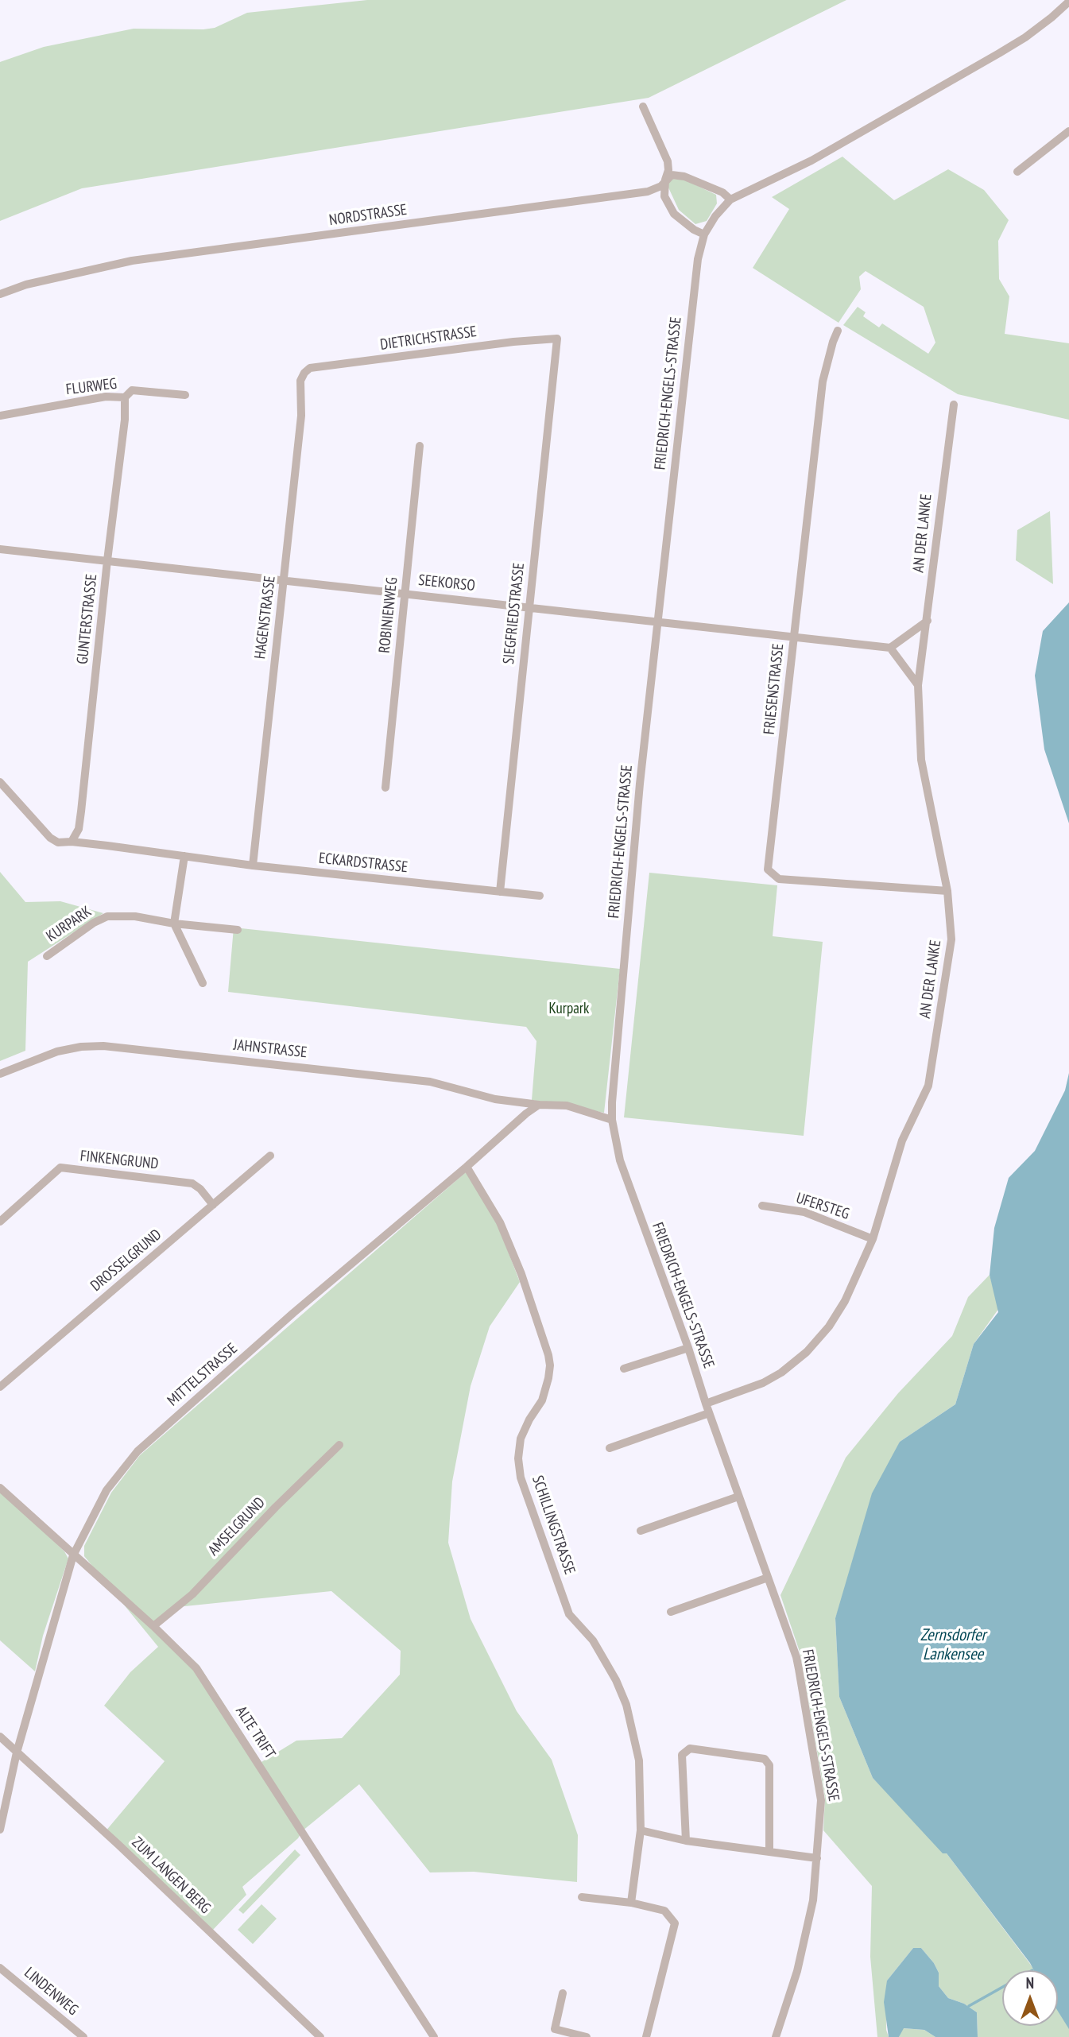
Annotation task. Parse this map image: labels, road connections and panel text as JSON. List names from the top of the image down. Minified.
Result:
{"streets":{"street":["NORDSTRASSE","DIETRICHSTRASSE","FLURWEG","FRIEDRICH-ENGELS-STRASSE","AN DER LANKE","SEEKORSO","SIEGFRIEDSTRASSE","ROBINIENWEG","HAGENSTRASSE","GUNTERSTRASSE","FRIESENSTRASSE","ECKARDSTRASSE","KURPARK","JAHNSTRASSE","FINKENGRUND","UFERSTEG","DROSSELGRUND","MITTELSTRASSE","SCHILLINGSTRASSE","AMSELGRUND","ALTE TRIFT","ZUM LANGEN BERG","LINDENWEG"]},"crossings":[["NORDSTRASSE","FRIEDRICH-ENGELS-STRASSE"],["DIETRICHSTRASSE","SIEGFRIEDSTRASSE"],["DIETRICHSTRASSE","HAGENSTRASSE"],["FLURWEG","GUNTERSTRASSE"],["FRIEDRICH-ENGELS-STRASSE","AN DER LANKE"],["FRIEDRICH-ENGELS-STRASSE","SEEKORSO"],["AN DER LANKE","FRIESENSTRASSE"],["AN DER LANKE","UFERSTEG"],["SEEKORSO","SIEGFRIEDSTRASSE"],["SEEKORSO","ROBINIENWEG"],["SEEKORSO","HAGENSTRASSE"],["SEEKORSO","GUNTERSTRASSE"],["SEEKORSO","FRIESENSTRASSE"],["SIEGFRIEDSTRASSE","ECKARDSTRASSE"],["HAGENSTRASSE","ECKARDSTRASSE"],["GUNTERSTRASSE","ECKARDSTRASSE"],["JAHNSTRASSE","MITTELSTRASSE"],["FINKENGRUND","DROSSELGRUND"],["MITTELSTRASSE","SCHILLINGSTRASSE"],["MITTELSTRASSE","ALTE TRIFT"],["MITTELSTRASSE","ZUM LANGEN BERG"],["AMSELGRUND","ALTE TRIFT"]],"water":["Zernsdorfer Lankensee"],"parks":["Kurpark"],"north":"top"}
